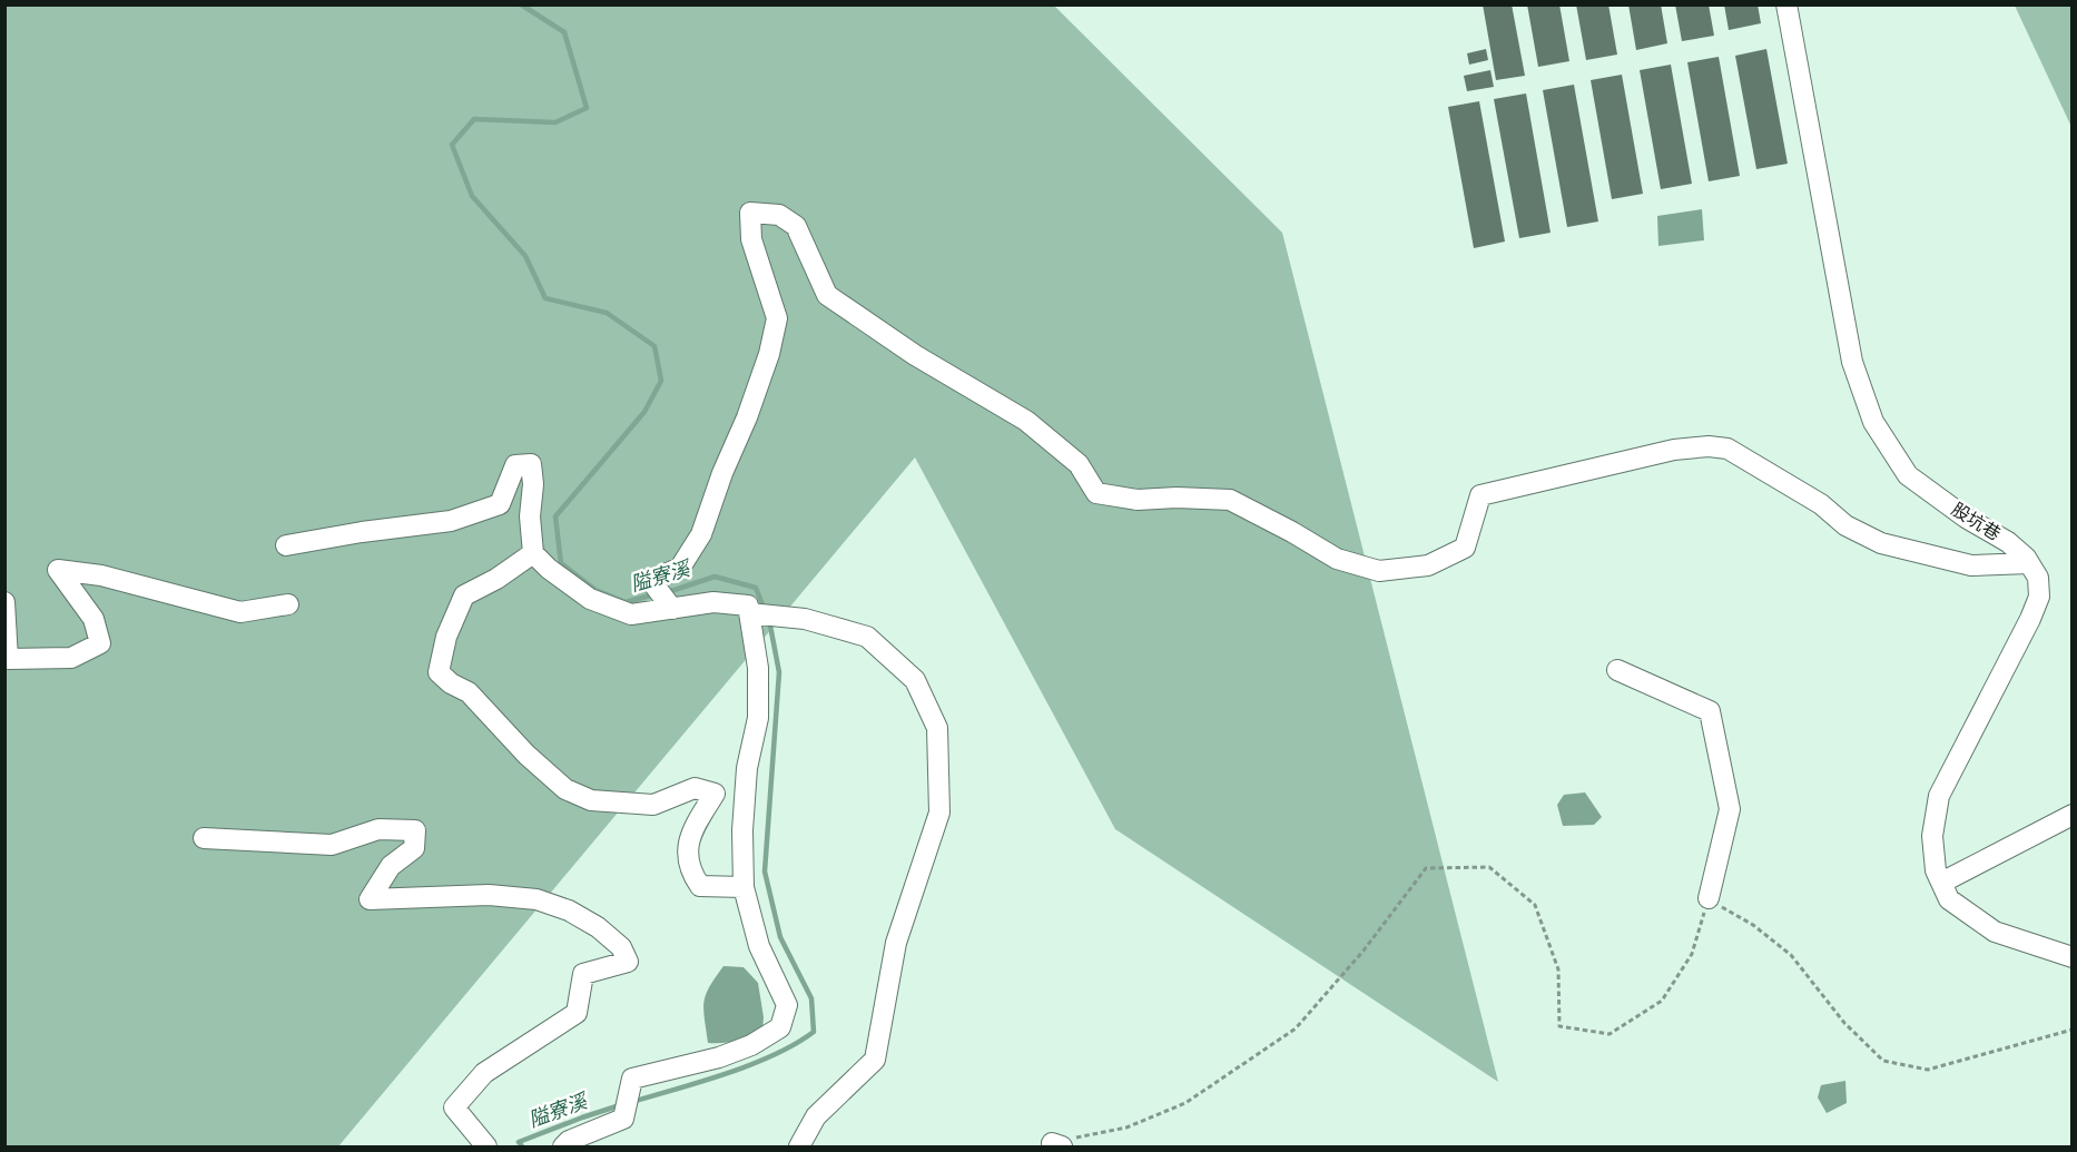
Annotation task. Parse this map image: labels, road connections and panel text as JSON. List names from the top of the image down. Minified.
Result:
{"streets":{"street":["股坑巷"]},"water":["隘寮溪"]}
